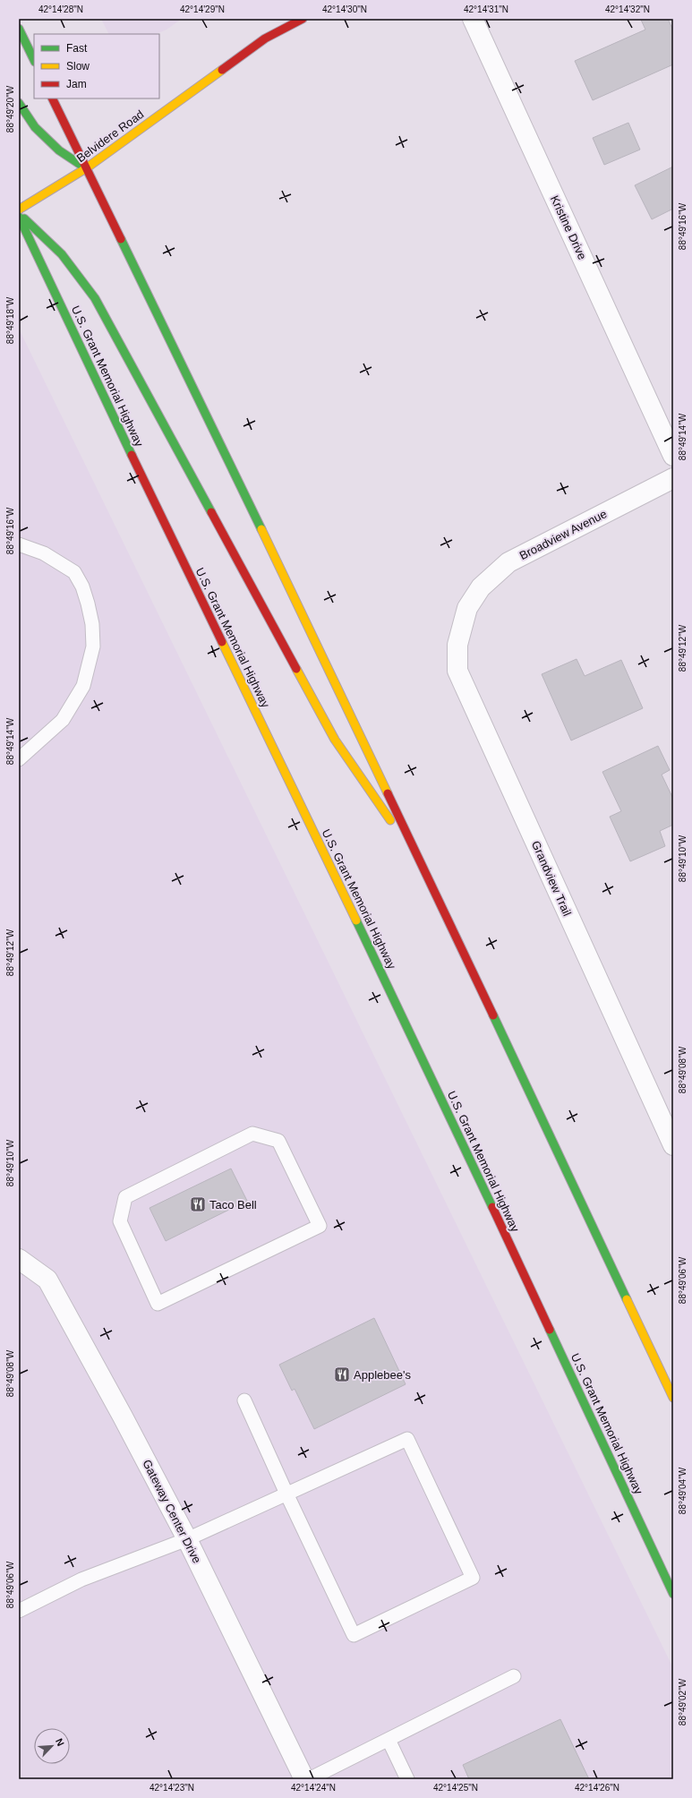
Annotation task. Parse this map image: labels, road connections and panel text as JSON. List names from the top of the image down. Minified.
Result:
{"streets":{"main road":["Belvidere Road","U.S. Grant Memorial Highway"],"street":["Kristine Drive","Broadview Avenue","Grandview Trail","Gateway Center Drive"]},"crossings":[["Broadview Avenue","Grandview Trail"]],"places":{"restaurant":["Taco Bell","Applebee's"]},"legend":["Fast","Slow","Jam"],"north":"top right","coordinates":["42°14'28\"N","42°14'29\"N","42°14'30\"N","42°14'31\"N","42°14'32\"N","88°49'20\"W","88°49'16\"W","88°49'18\"W","88°49'14\"W","88°49'12\"W","88°49'10\"W","88°49'08\"W","88°49'06\"W","88°49'04\"W","88°49'02\"W","42°14'23\"N","42°14'24\"N","42°14'25\"N","42°14'26\"N"]}
